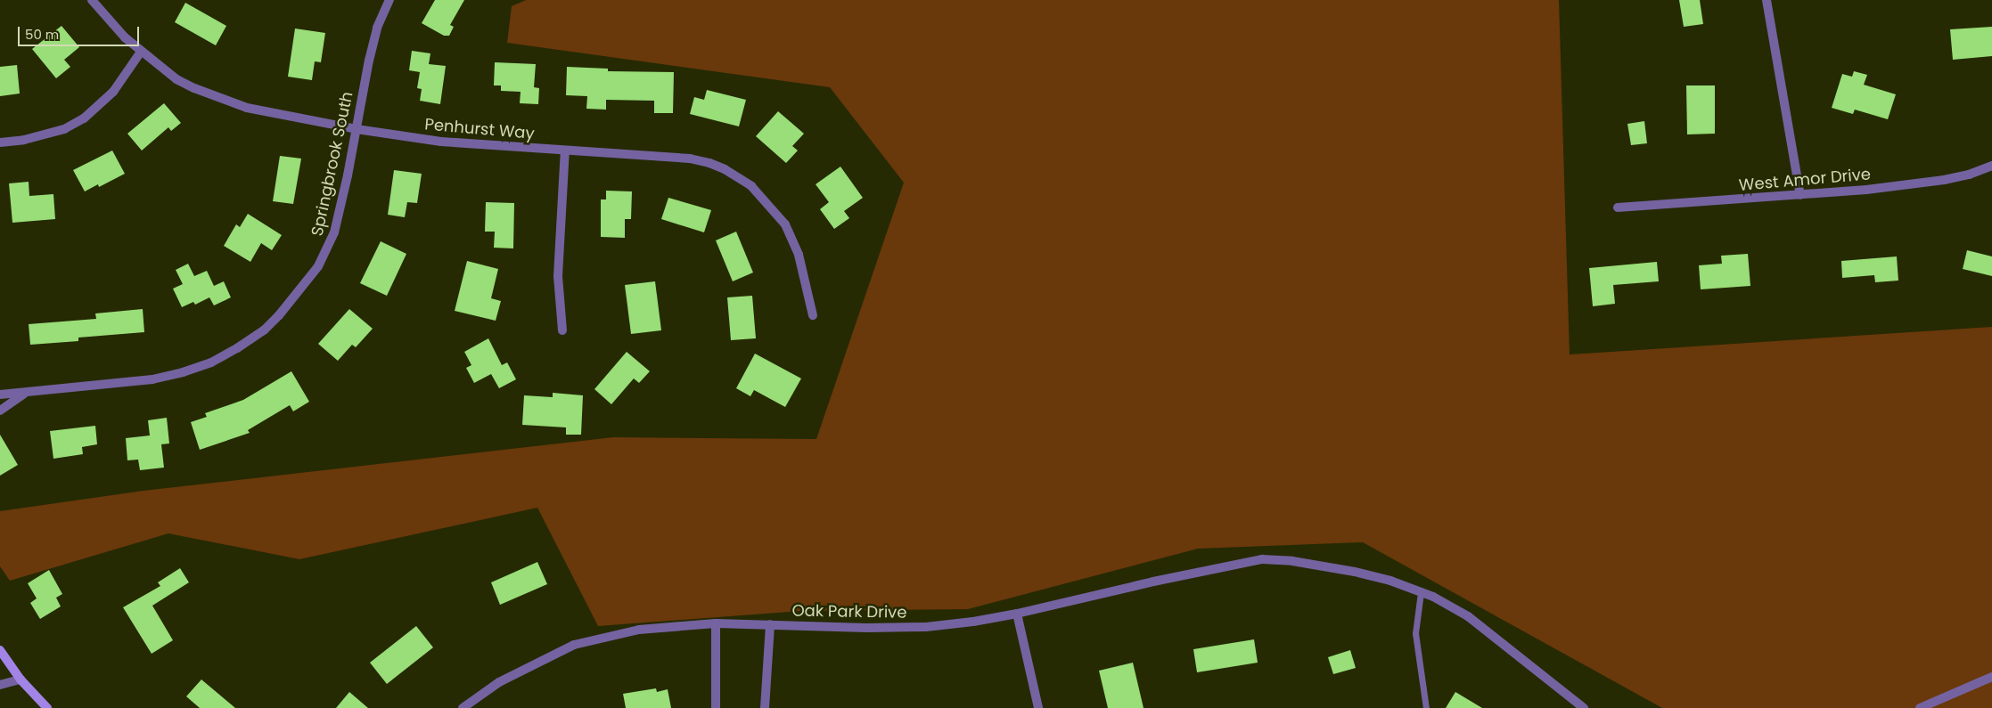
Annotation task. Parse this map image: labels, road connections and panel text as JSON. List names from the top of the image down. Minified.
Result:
{"streets":{"street":["Penhurst Way","Springbrook South","West Amor Drive","Oak Park Drive"]},"crossings":[["Penhurst Way","Springbrook South"]],"scale_bar":"50 m"}
